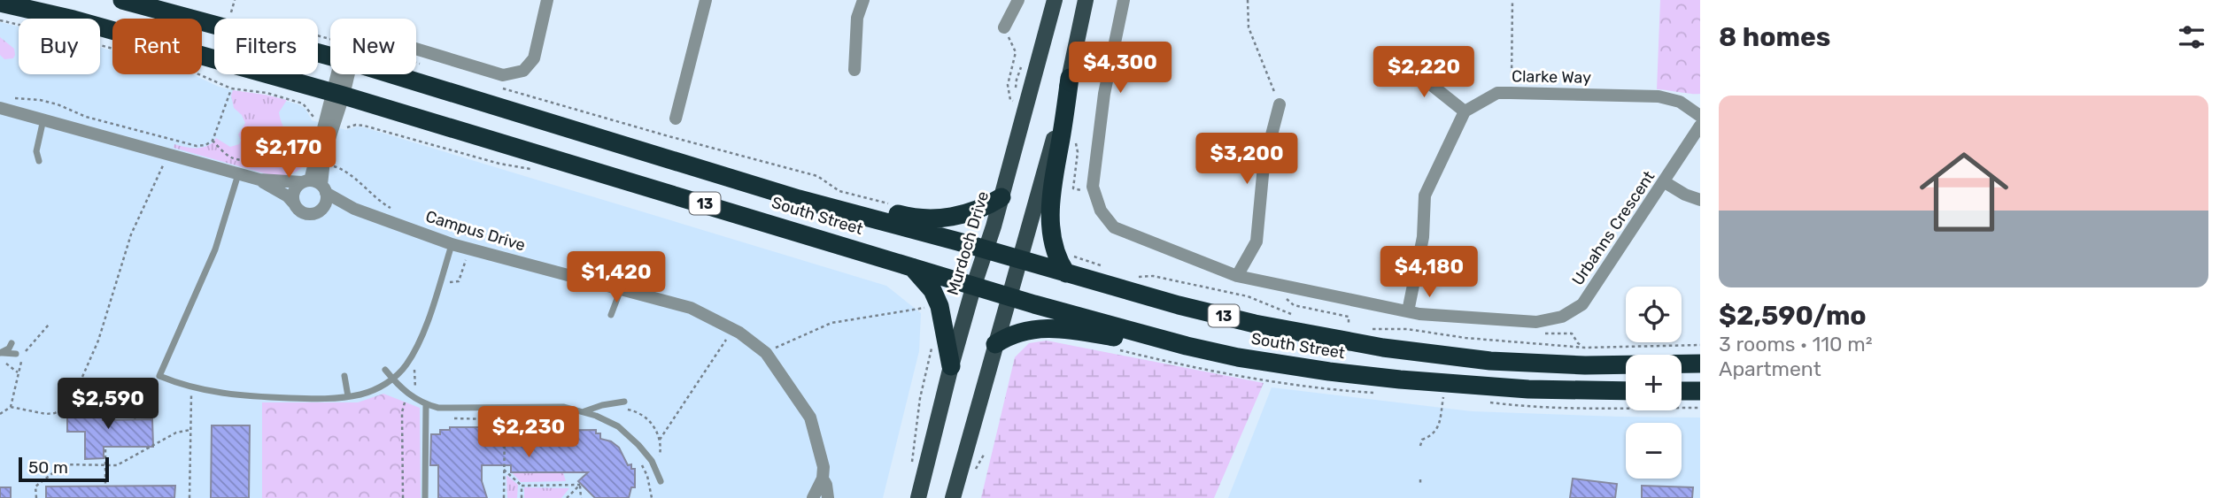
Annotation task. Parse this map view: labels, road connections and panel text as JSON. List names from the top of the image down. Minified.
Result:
{"streets":{"highway":["13","South Street"],"main road":["Murdoch Drive"],"street":["Clarke Way","Urbahns Crescent","Campus Drive"]},"crossings":[["South Street","Murdoch Drive"]],"scale_bar":"50 m","page":{"heading":"8 homes","chip":["Buy","Rent","Filters","New"],"price":["$4,300","$2,220","$2,170","$3,200","$4,180","$1,420","$2,590","$2,230"],"list":[{"name":"$2,590/mo","note":"3 rooms · 110 m² · Apartment"}],"map_buttons":["+","−"],"scale":"50 m"}}
